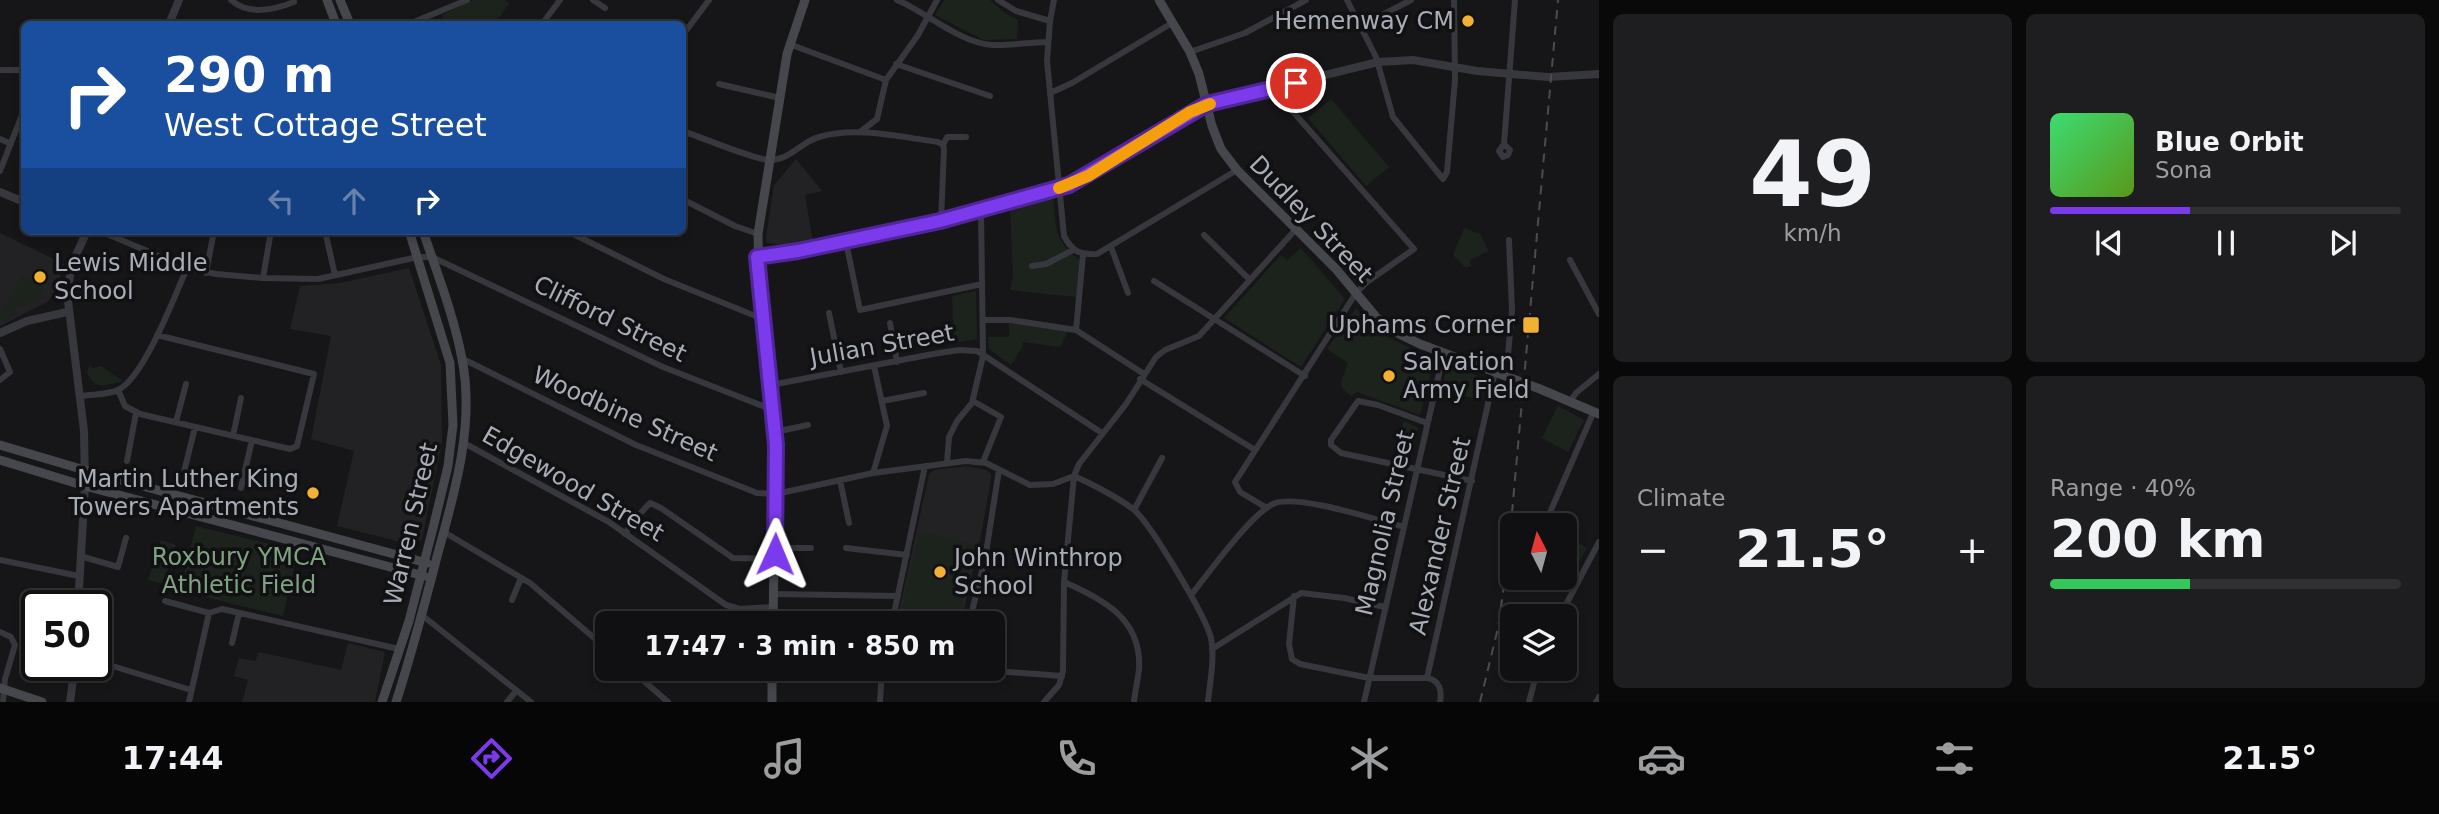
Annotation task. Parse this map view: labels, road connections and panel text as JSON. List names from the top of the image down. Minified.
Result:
{"streets":{"main road":["Dudley Street","Warren Street"],"street":["Clifford Street","Julian Street","Woodbine Street","Edgewood Street","Magnolia Street","Alexander Street"]},"crossings":[["Dudley Street","Magnolia Street"],["Dudley Street","Alexander Street"],["Clifford Street","Warren Street"],["Woodbine Street","Warren Street"],["Edgewood Street","Warren Street"]],"parks":["Roxbury YMCA Athletic Field"],"places":{"other":["Hemenway CM","Lewis Middle School","Salvation Army Field","Martin Luther King Towers Apartments","John Winthrop School"],"transit":["Uphams Corner"]},"north":"top","page":{"tile":[["49","km/h"],"Climate",["Range · 40%","200 km"]],"turn":["290 m","West Cottage Street"],"song":["Blue Orbit","Sona"],"heat":["−","21.5°","+"],"limit":"50","trip":"17:47 · 3 min · 850 m","tabs":["17:44","21.5°"]}}
